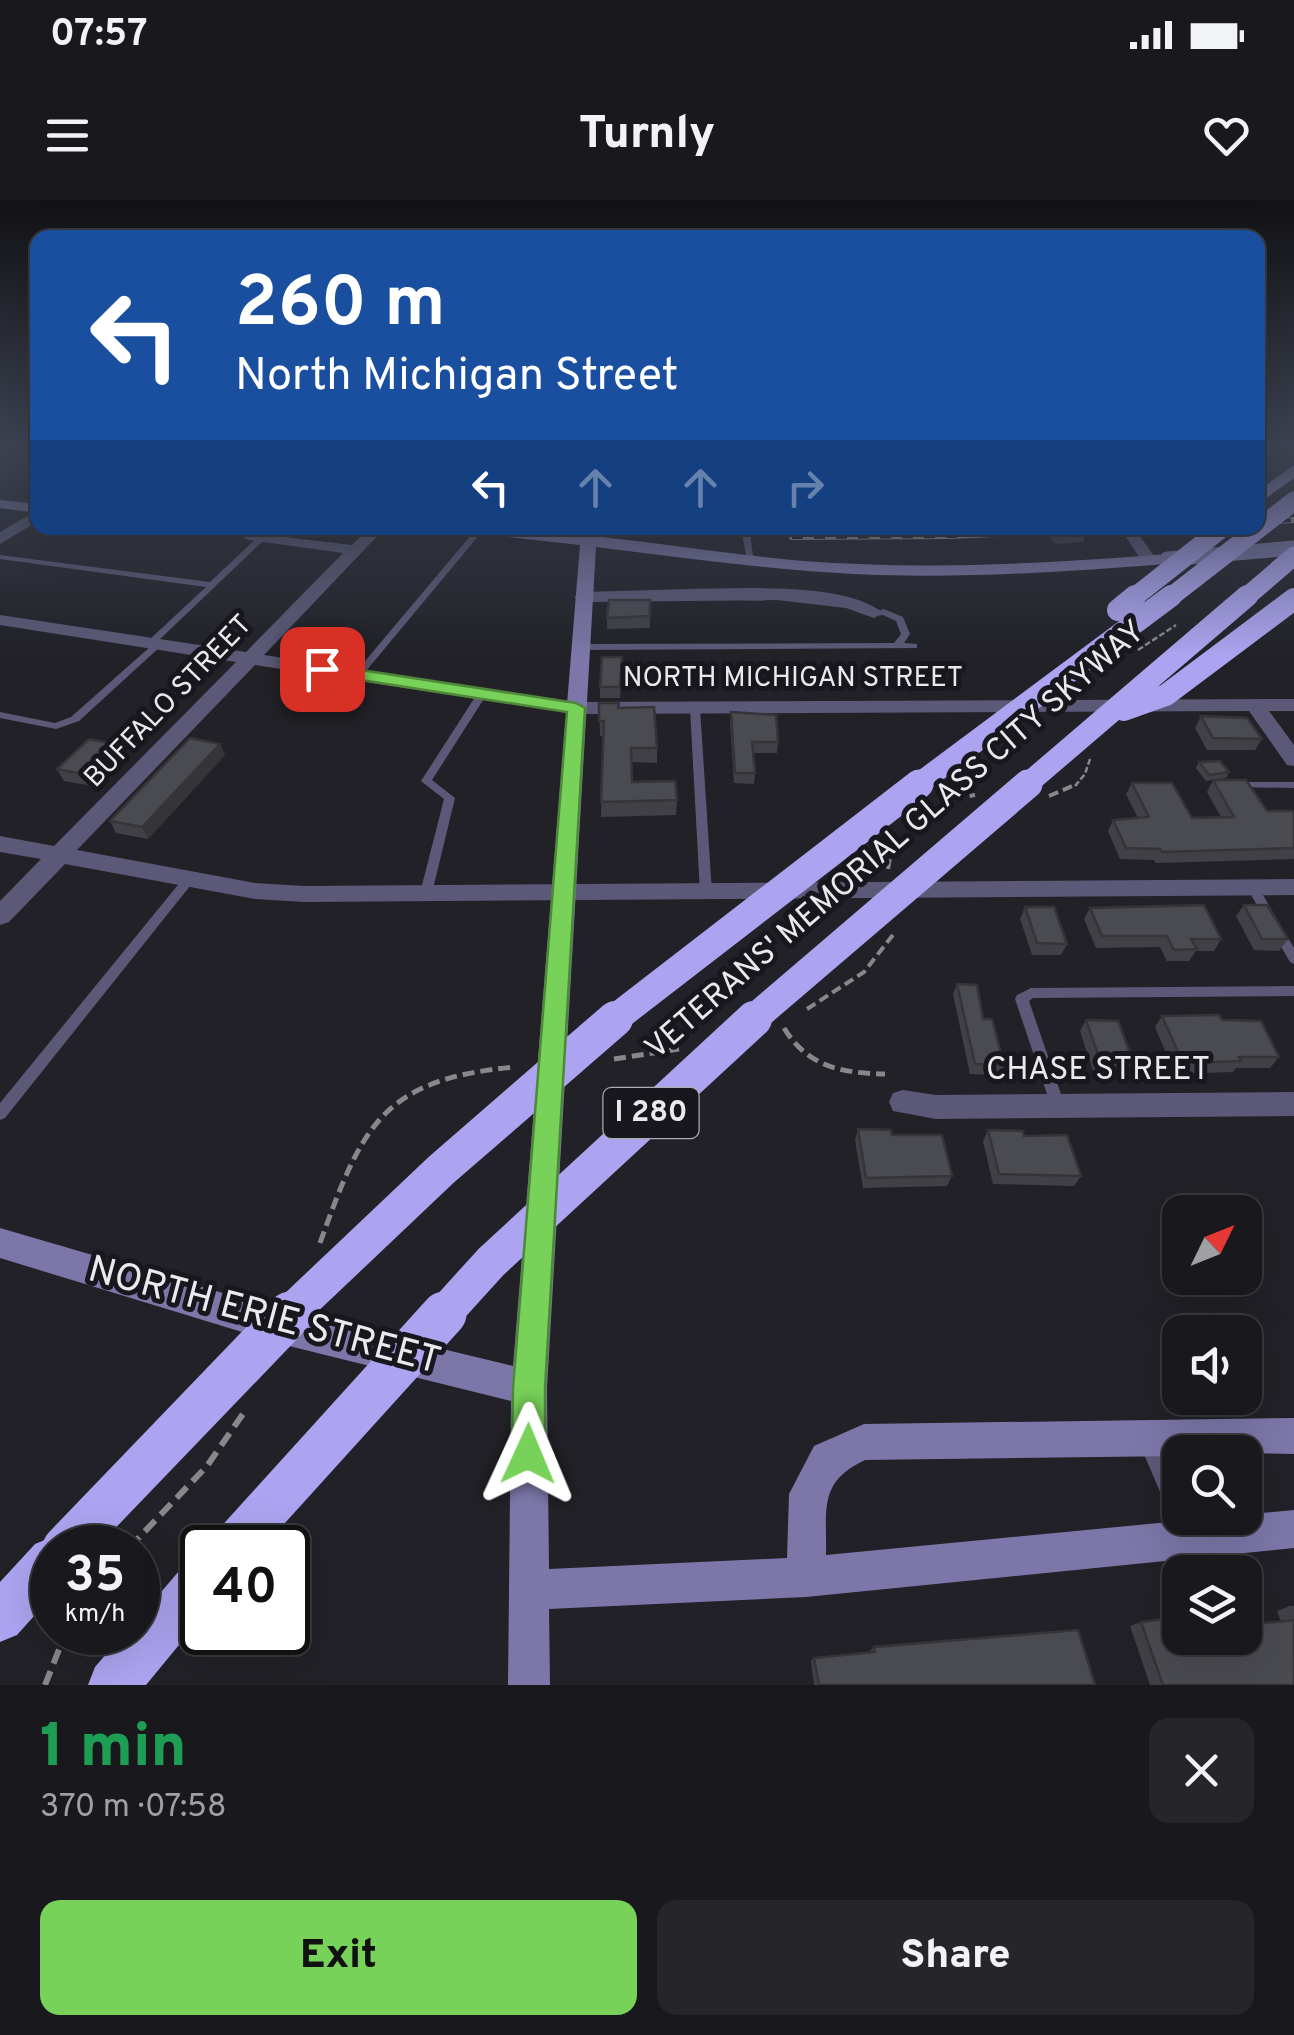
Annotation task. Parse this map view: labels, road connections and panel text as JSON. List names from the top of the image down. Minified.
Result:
{"streets":{"highway":["VETERANS' MEMORIAL GLASS CITY SKYWAY","I 280"],"street":["NORTH MICHIGAN STREET","BUFFALO STREET","CHASE STREET","NORTH ERIE STREET"]},"crossings":[["NORTH MICHIGAN STREET","BUFFALO STREET"]],"north":"top right","page":{"status":"07:57","header":"Turnly","turn":["260 m","North Michigan Street"],"speed":"35 km/h","limit":"40","heading":["1 min","370 m · 07:58"],"buttons":["Exit","Share"]}}
